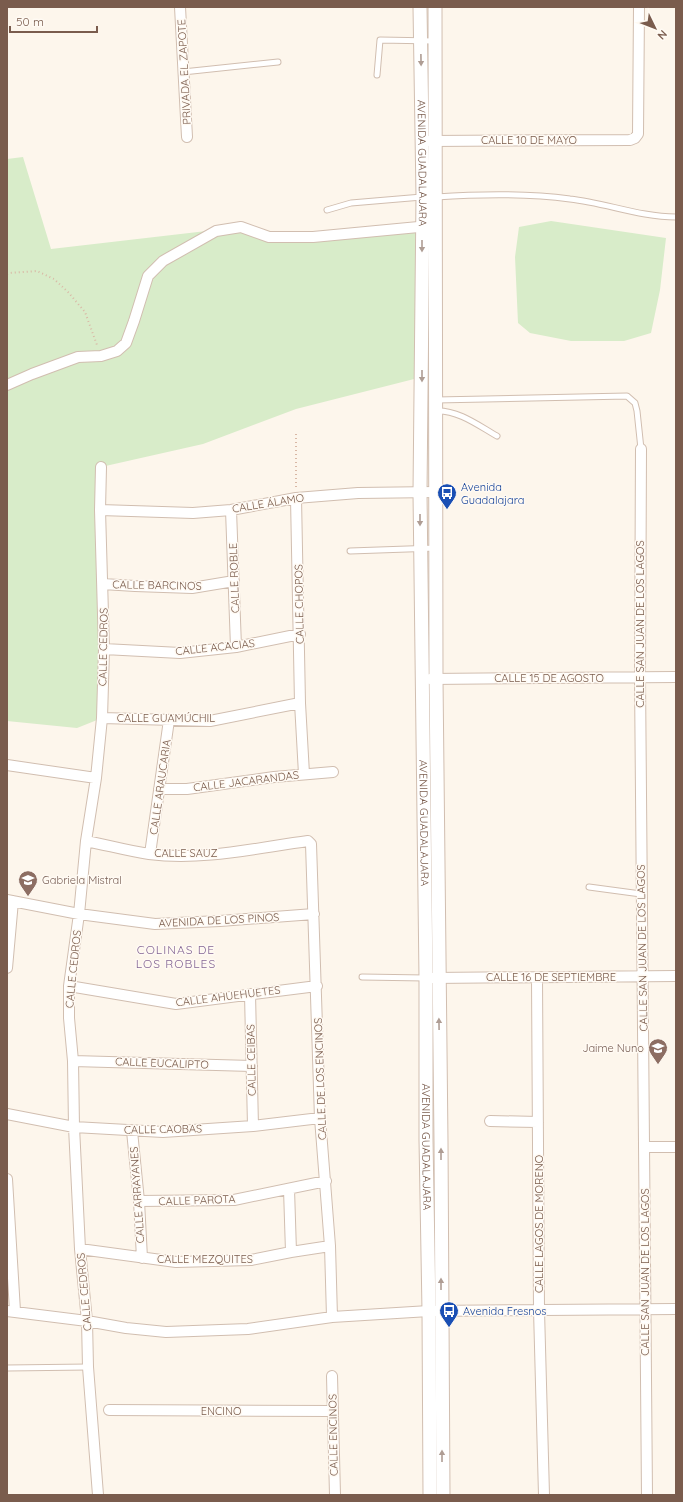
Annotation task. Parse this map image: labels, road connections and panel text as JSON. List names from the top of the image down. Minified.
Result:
{"streets":{"street":["PRIVADA EL ZAPOTE","CALLE 10 DE MAYO","AVENIDA GUADALAJARA","CALLE ÁLAMO","CALLE ROBLE","CALLE BARCINOS","CALLE CHOPOS","CALLE SAN JUAN DE LOS LAGOS","CALLE CEDROS","CALLE ACACIAS","CALLE 15 DE AGOSTO","CALLE GUAMÚCHIL","CALLE JACARANDAS","CALLE ARAUCARIA","CALLE SAUZ","AVENIDA DE LOS PINOS","CALLE 16 DE SEPTIEMBRE","CALLE AHUEHUETES","CALLE CEIBAS","CALLE EUCALIPTO","CALLE DE LOS ENCINOS","CALLE CAOBAS","CALLE ARRAYANES","CALLE PAROTA","CALLE LAGOS DE MORENO","CALLE MEZQUITES","ENCINO","CALLE ENCINOS"]},"crossings":[["CALLE 10 DE MAYO","AVENIDA GUADALAJARA"],["AVENIDA GUADALAJARA","CALLE ÁLAMO"],["AVENIDA GUADALAJARA","CALLE 15 DE AGOSTO"],["AVENIDA GUADALAJARA","CALLE 16 DE SEPTIEMBRE"],["CALLE ÁLAMO","CALLE ROBLE"],["CALLE ÁLAMO","CALLE CHOPOS"],["CALLE ÁLAMO","CALLE CEDROS"],["CALLE ROBLE","CALLE BARCINOS"],["CALLE ROBLE","CALLE ACACIAS"],["CALLE BARCINOS","CALLE CEDROS"],["CALLE CHOPOS","CALLE ACACIAS"],["CALLE CHOPOS","CALLE GUAMÚCHIL"],["CALLE CHOPOS","CALLE JACARANDAS"],["CALLE SAN JUAN DE LOS LAGOS","CALLE 15 DE AGOSTO"],["CALLE SAN JUAN DE LOS LAGOS","CALLE 16 DE SEPTIEMBRE"],["CALLE CEDROS","CALLE ACACIAS"],["CALLE CEDROS","CALLE GUAMÚCHIL"],["CALLE CEDROS","CALLE SAUZ"],["CALLE CEDROS","AVENIDA DE LOS PINOS"],["CALLE CEDROS","CALLE AHUEHUETES"],["CALLE CEDROS","CALLE EUCALIPTO"],["CALLE CEDROS","CALLE CAOBAS"],["CALLE CEDROS","CALLE MEZQUITES"],["CALLE GUAMÚCHIL","CALLE ARAUCARIA"],["CALLE JACARANDAS","CALLE ARAUCARIA"],["CALLE ARAUCARIA","CALLE SAUZ"],["CALLE SAUZ","CALLE DE LOS ENCINOS"],["AVENIDA DE LOS PINOS","CALLE DE LOS ENCINOS"],["CALLE 16 DE SEPTIEMBRE","CALLE LAGOS DE MORENO"],["CALLE AHUEHUETES","CALLE CEIBAS"],["CALLE AHUEHUETES","CALLE DE LOS ENCINOS"],["CALLE CEIBAS","CALLE EUCALIPTO"],["CALLE CEIBAS","CALLE CAOBAS"],["CALLE DE LOS ENCINOS","CALLE CAOBAS"],["CALLE DE LOS ENCINOS","CALLE PAROTA"],["CALLE DE LOS ENCINOS","CALLE MEZQUITES"],["CALLE CAOBAS","CALLE ARRAYANES"],["CALLE ARRAYANES","CALLE PAROTA"],["CALLE ARRAYANES","CALLE MEZQUITES"],["ENCINO","CALLE ENCINOS"]],"districts":["COLINAS DE LOS ROBLES"],"places":{"bus stop":["Avenida Guadalajara","Avenida Fresnos"],"school or university":["Gabriela Mistral","Jaime Nuno"]},"scale_bar":"50 m","north":"bottom right"}
